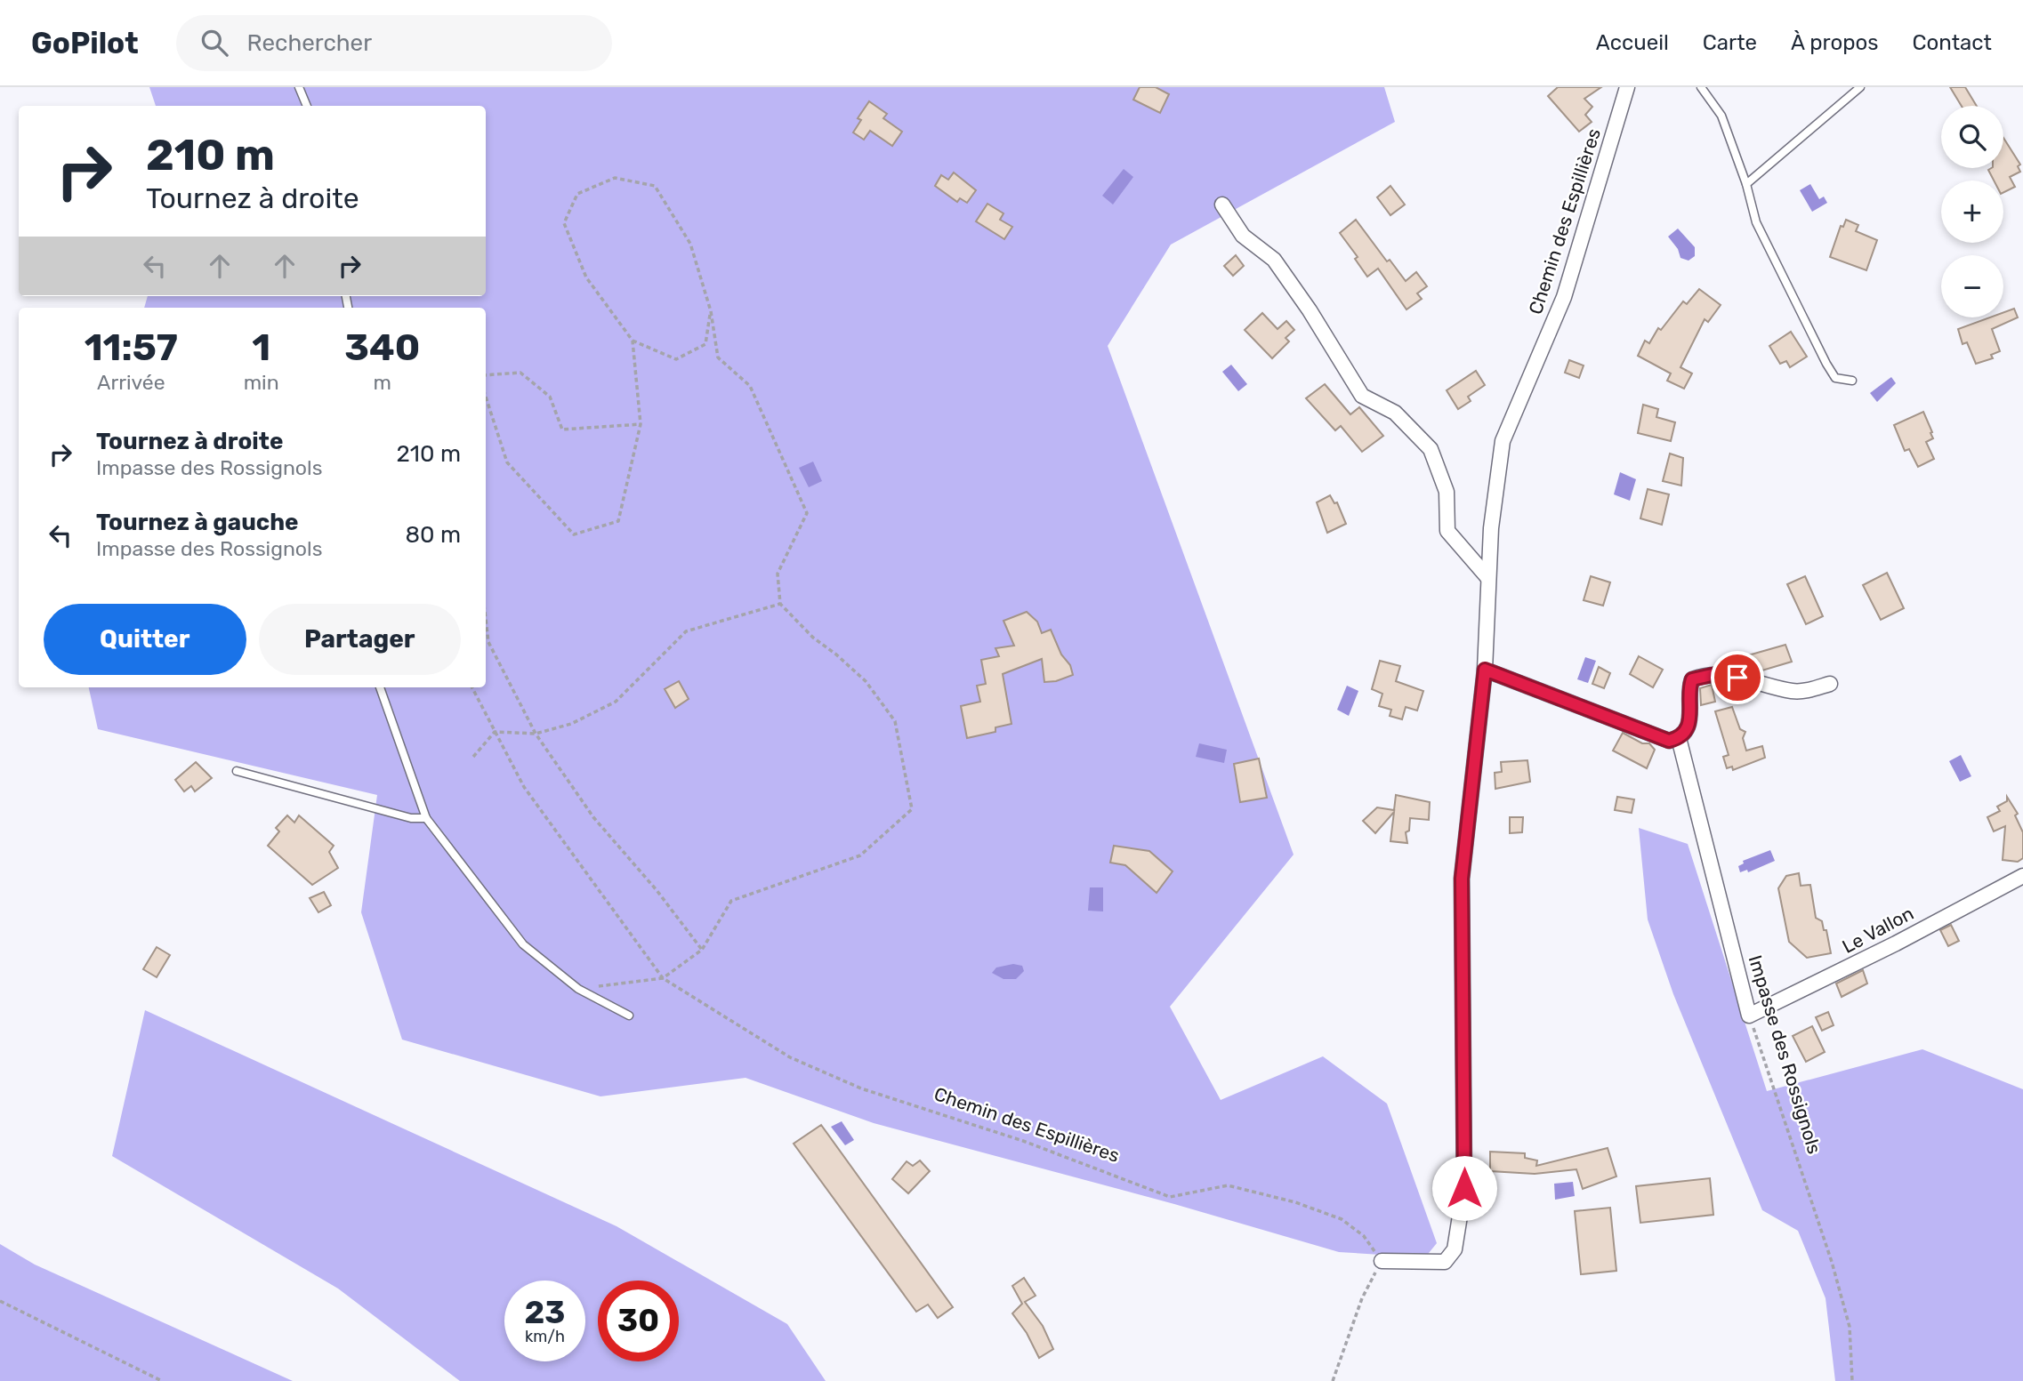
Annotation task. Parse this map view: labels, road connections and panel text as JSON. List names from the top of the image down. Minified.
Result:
{"streets":{"street":["Chemin des Espillières","Le Vallon","Impasse des Rossignols"]},"crossings":[["Le Vallon","Impasse des Rossignols"]],"page":{"header":"GoPilot","search":"Rechercher","nav":["Accueil","Carte","À propos","Contact"],"map_buttons":["+","−"],"turn":["210 m","Tournez à droite"],"eta":["11:57","Arrivée","1","min","340","m"],"list":[{"name":"Tournez à droite","note":"Impasse des Rossignols","value":"210 m"},{"name":"Tournez à gauche","note":"Impasse des Rossignols","value":"80 m"}],"buttons":["Quitter","Partager"],"speed":"23 km/h","limit":"30"}}
